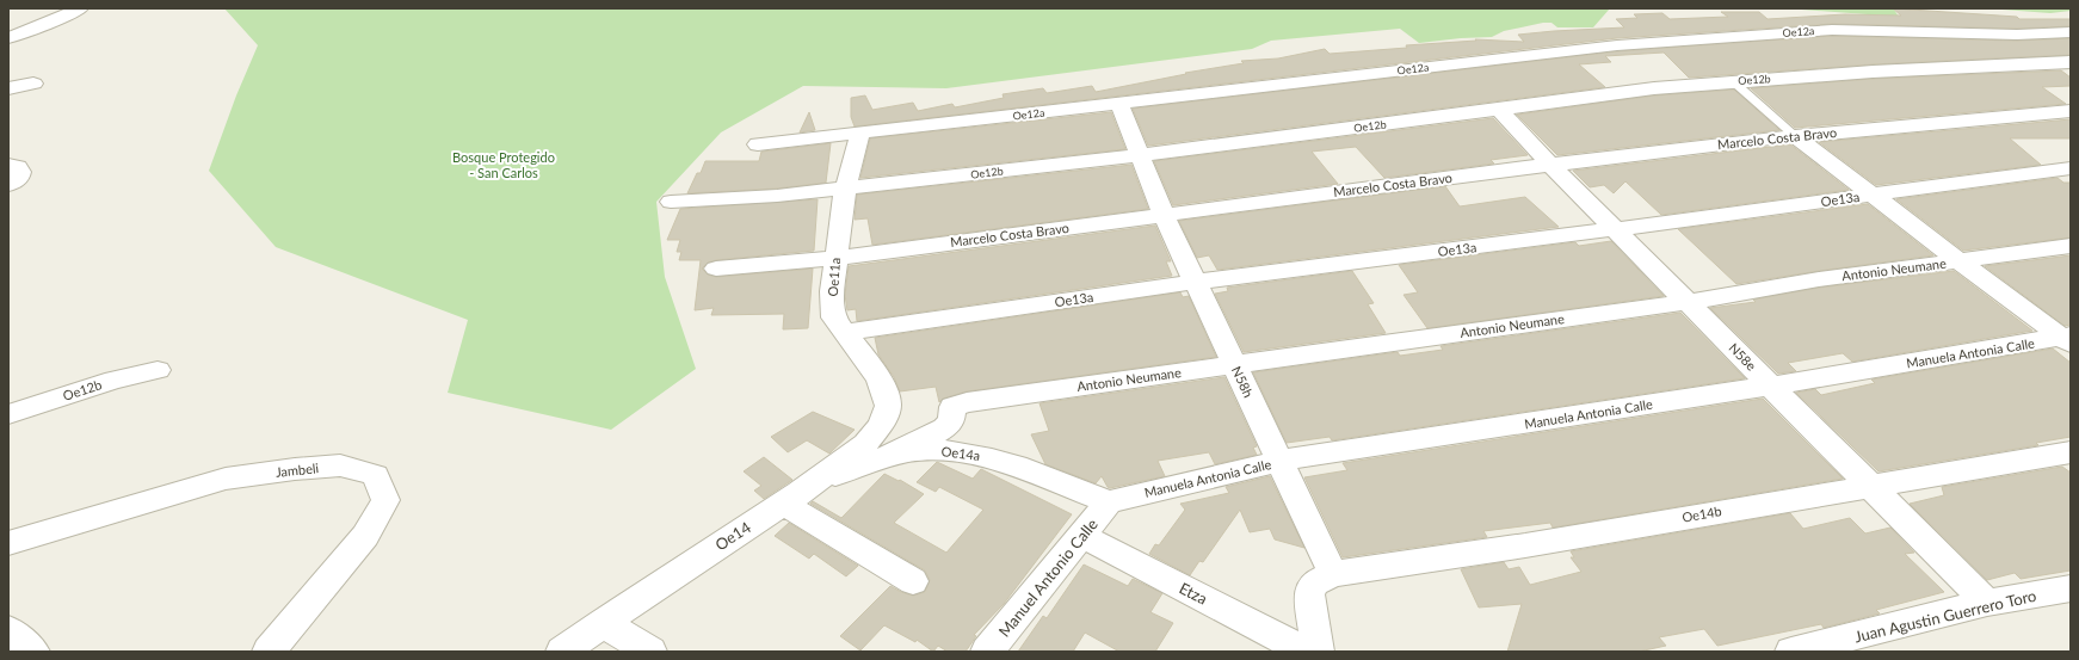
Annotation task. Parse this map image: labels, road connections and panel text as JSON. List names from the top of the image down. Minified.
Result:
{"streets":{"street":["Oe12a","Oe12b","Marcelo Costa Bravo","Oe13a","Antonio Neumane","Oe11a","Manuela Antonia Calle","N58e","N58h","Oe14a","Jambeli","Oe14b","Oe14","Manuel Antonio Calle","Etza","Juan Agustin Guerrero Toro"]},"crossings":[["Oe12a","Oe11a"],["Oe12a","N58h"],["Oe12b","Oe11a"],["Oe12b","N58e"],["Oe12b","N58h"],["Marcelo Costa Bravo","Oe11a"],["Marcelo Costa Bravo","N58e"],["Marcelo Costa Bravo","N58h"],["Oe13a","Oe11a"],["Oe13a","N58e"],["Oe13a","N58h"],["Antonio Neumane","N58e"],["Antonio Neumane","N58h"],["Antonio Neumane","Oe14a"],["Oe11a","Oe14"],["Manuela Antonia Calle","N58e"],["Manuela Antonia Calle","N58h"],["Manuela Antonia Calle","Oe14a"],["Manuela Antonia Calle","Manuel Antonio Calle"],["N58e","Oe14b"],["N58e","Juan Agustin Guerrero Toro"],["N58h","Oe14b"],["Oe14a","Oe14"],["Oe14a","Manuel Antonio Calle"],["Manuel Antonio Calle","Etza"]],"parks":["Bosque Protegido - San Carlos"]}
